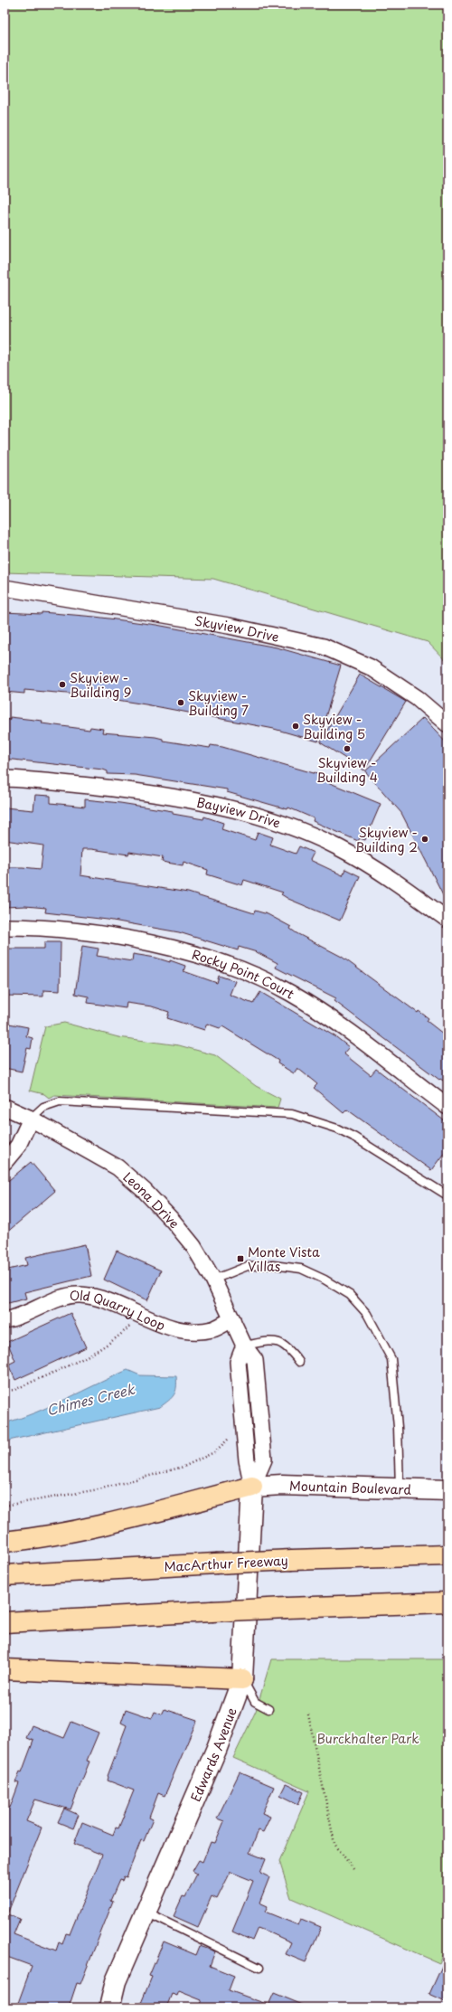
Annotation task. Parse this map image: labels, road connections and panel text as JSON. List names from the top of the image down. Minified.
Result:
{"streets":{"highway":["MacArthur Freeway"],"main road":["Mountain Boulevard","Edwards Avenue"],"street":["Skyview Drive","Bayview Drive","Rocky Point Court","Leona Drive","Old Quarry Loop"]},"crossings":[["Leona Drive","Old Quarry Loop"],["Mountain Boulevard","Edwards Avenue"]],"water":["Chimes Creek"],"parks":["Burckhalter Park"],"places":{"other":["Skyview - Building 9","Skyview - Building 7","Skyview - Building 5","Skyview - Building 4","Skyview - Building 2"],"transit":["Monte Vista Villas"]}}
